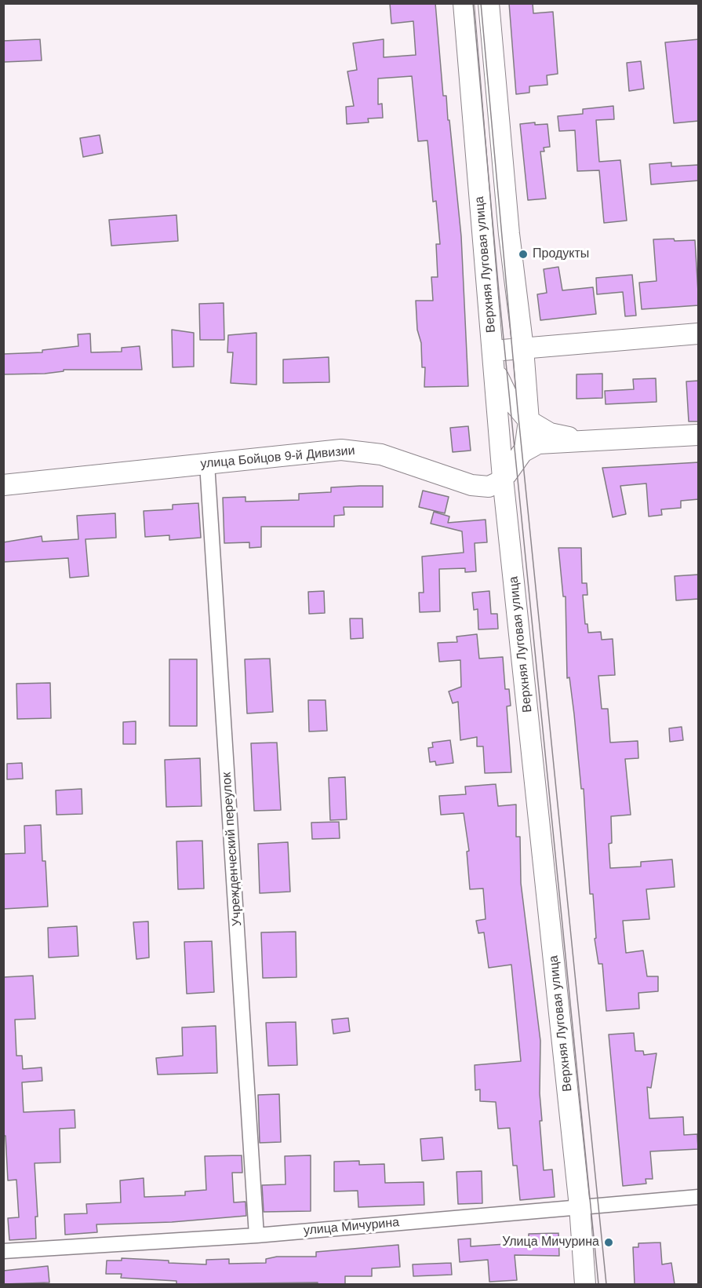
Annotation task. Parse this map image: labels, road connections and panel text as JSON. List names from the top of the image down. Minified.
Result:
{"streets":{"street":["Верхняя Луговая улица","улица Бойцов 9-й Дивизии","Учрежденческий переулок","улица Мичурина"]},"crossings":[["Верхняя Луговая улица","улица Бойцов 9-й Дивизии"],["Верхняя Луговая улица","улица Мичурина"],["улица Бойцов 9-й Дивизии","Учрежденческий переулок"],["Учрежденческий переулок","улица Мичурина"]],"places":["Продукты","Улица Мичурина"]}
